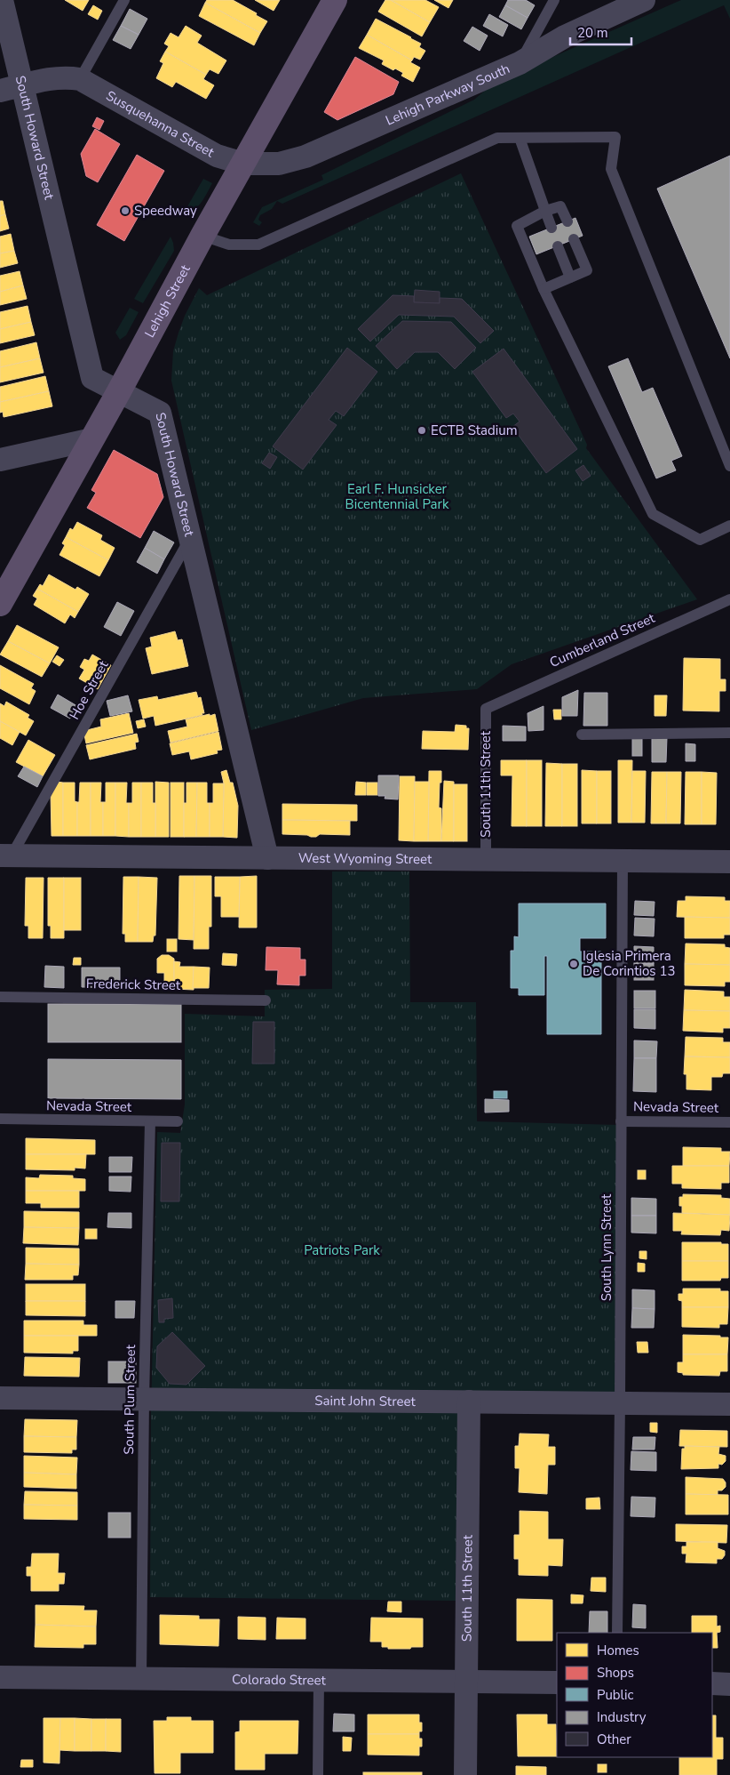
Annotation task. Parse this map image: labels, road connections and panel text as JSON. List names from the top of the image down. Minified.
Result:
{"streets":{"main road":["Lehigh Street"],"street":["Lehigh Parkway South","Susquehanna Street","South Howard Street","South 11th Street","West Wyoming Street","Saint John Street","Colorado Street"],"lane":["Cumberland Street","Hoe Street","Frederick Street","Nevada Street","South Lynn Street","South Plum Street"]},"crossings":[["Lehigh Parkway South","Susquehanna Street"],["Lehigh Parkway South","Lehigh Street"],["Susquehanna Street","Lehigh Street"],["South Howard Street","Lehigh Street"],["South Howard Street","Hoe Street"],["South Howard Street","West Wyoming Street"],["Cumberland Street","South 11th Street"],["Hoe Street","West Wyoming Street"],["South 11th Street","West Wyoming Street"],["South 11th Street","Saint John Street"],["South 11th Street","Colorado Street"],["West Wyoming Street","South Lynn Street"],["Nevada Street","South Lynn Street"],["Nevada Street","South Plum Street"],["South Lynn Street","Saint John Street"],["South Plum Street","Saint John Street"],["South Plum Street","Colorado Street"]],"parks":["Earl F. Hunsicker Bicentennial Park","Patriots Park"],"places":["Speedway","ECTB Stadium","Iglesia Primera De Corintios 13"],"legend":["Homes","Shops","Public","Industry","Other"],"scale_bar":"20 m"}
